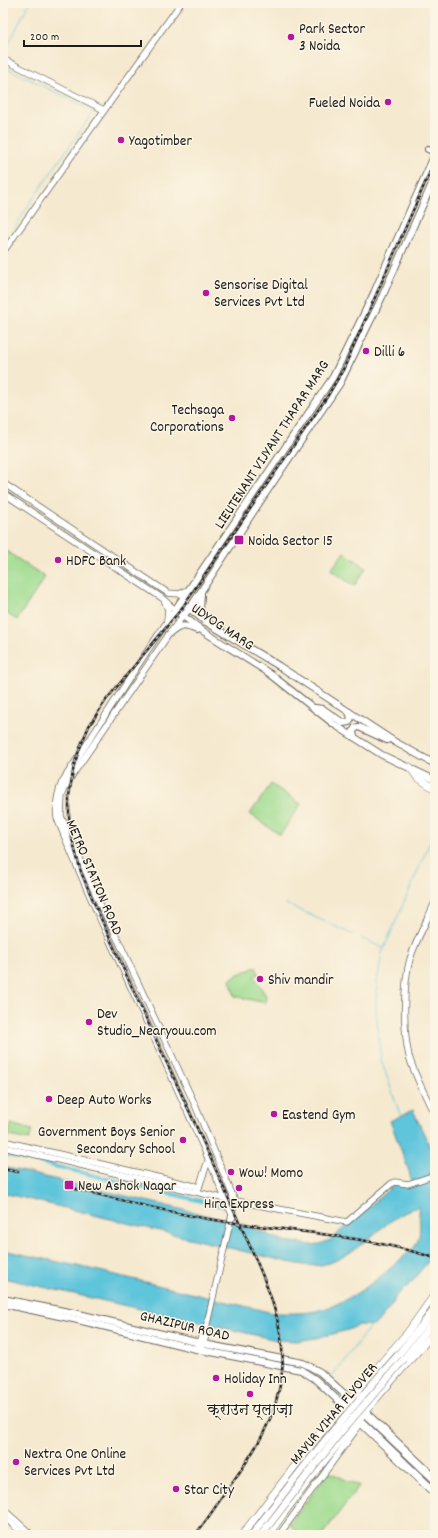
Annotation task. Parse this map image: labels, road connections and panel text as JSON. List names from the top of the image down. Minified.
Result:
{"streets":{"main road":["LIEUTENANT VIJYANT THAPAR MARG","UDYOG MARG","GHAZIPUR ROAD","MAYUR VIHAR FLYOVER"],"street":["METRO STATION ROAD"]},"crossings":[["LIEUTENANT VIJYANT THAPAR MARG","UDYOG MARG"],["LIEUTENANT VIJYANT THAPAR MARG","METRO STATION ROAD"],["UDYOG MARG","METRO STATION ROAD"]],"places":{"other":["Park Sector 3 Noida","Fueled Noida","Yagotimber","Sensorise Digital Services Pvt Ltd","Dilli 6","Techsaga Corporations","HDFC Bank","Shiv mandir","Dev Studio_Nearyouu.com","Deep Auto Works","Eastend Gym","Government Boys Senior Secondary School","Wow! Momo","Hira Express","Holiday Inn","क्राउन प्लाज़ा","Nextra One Online Services Pvt Ltd","Star City"],"transit":["Noida Sector 15","New Ashok Nagar"]},"scale_bar":"200 m"}
